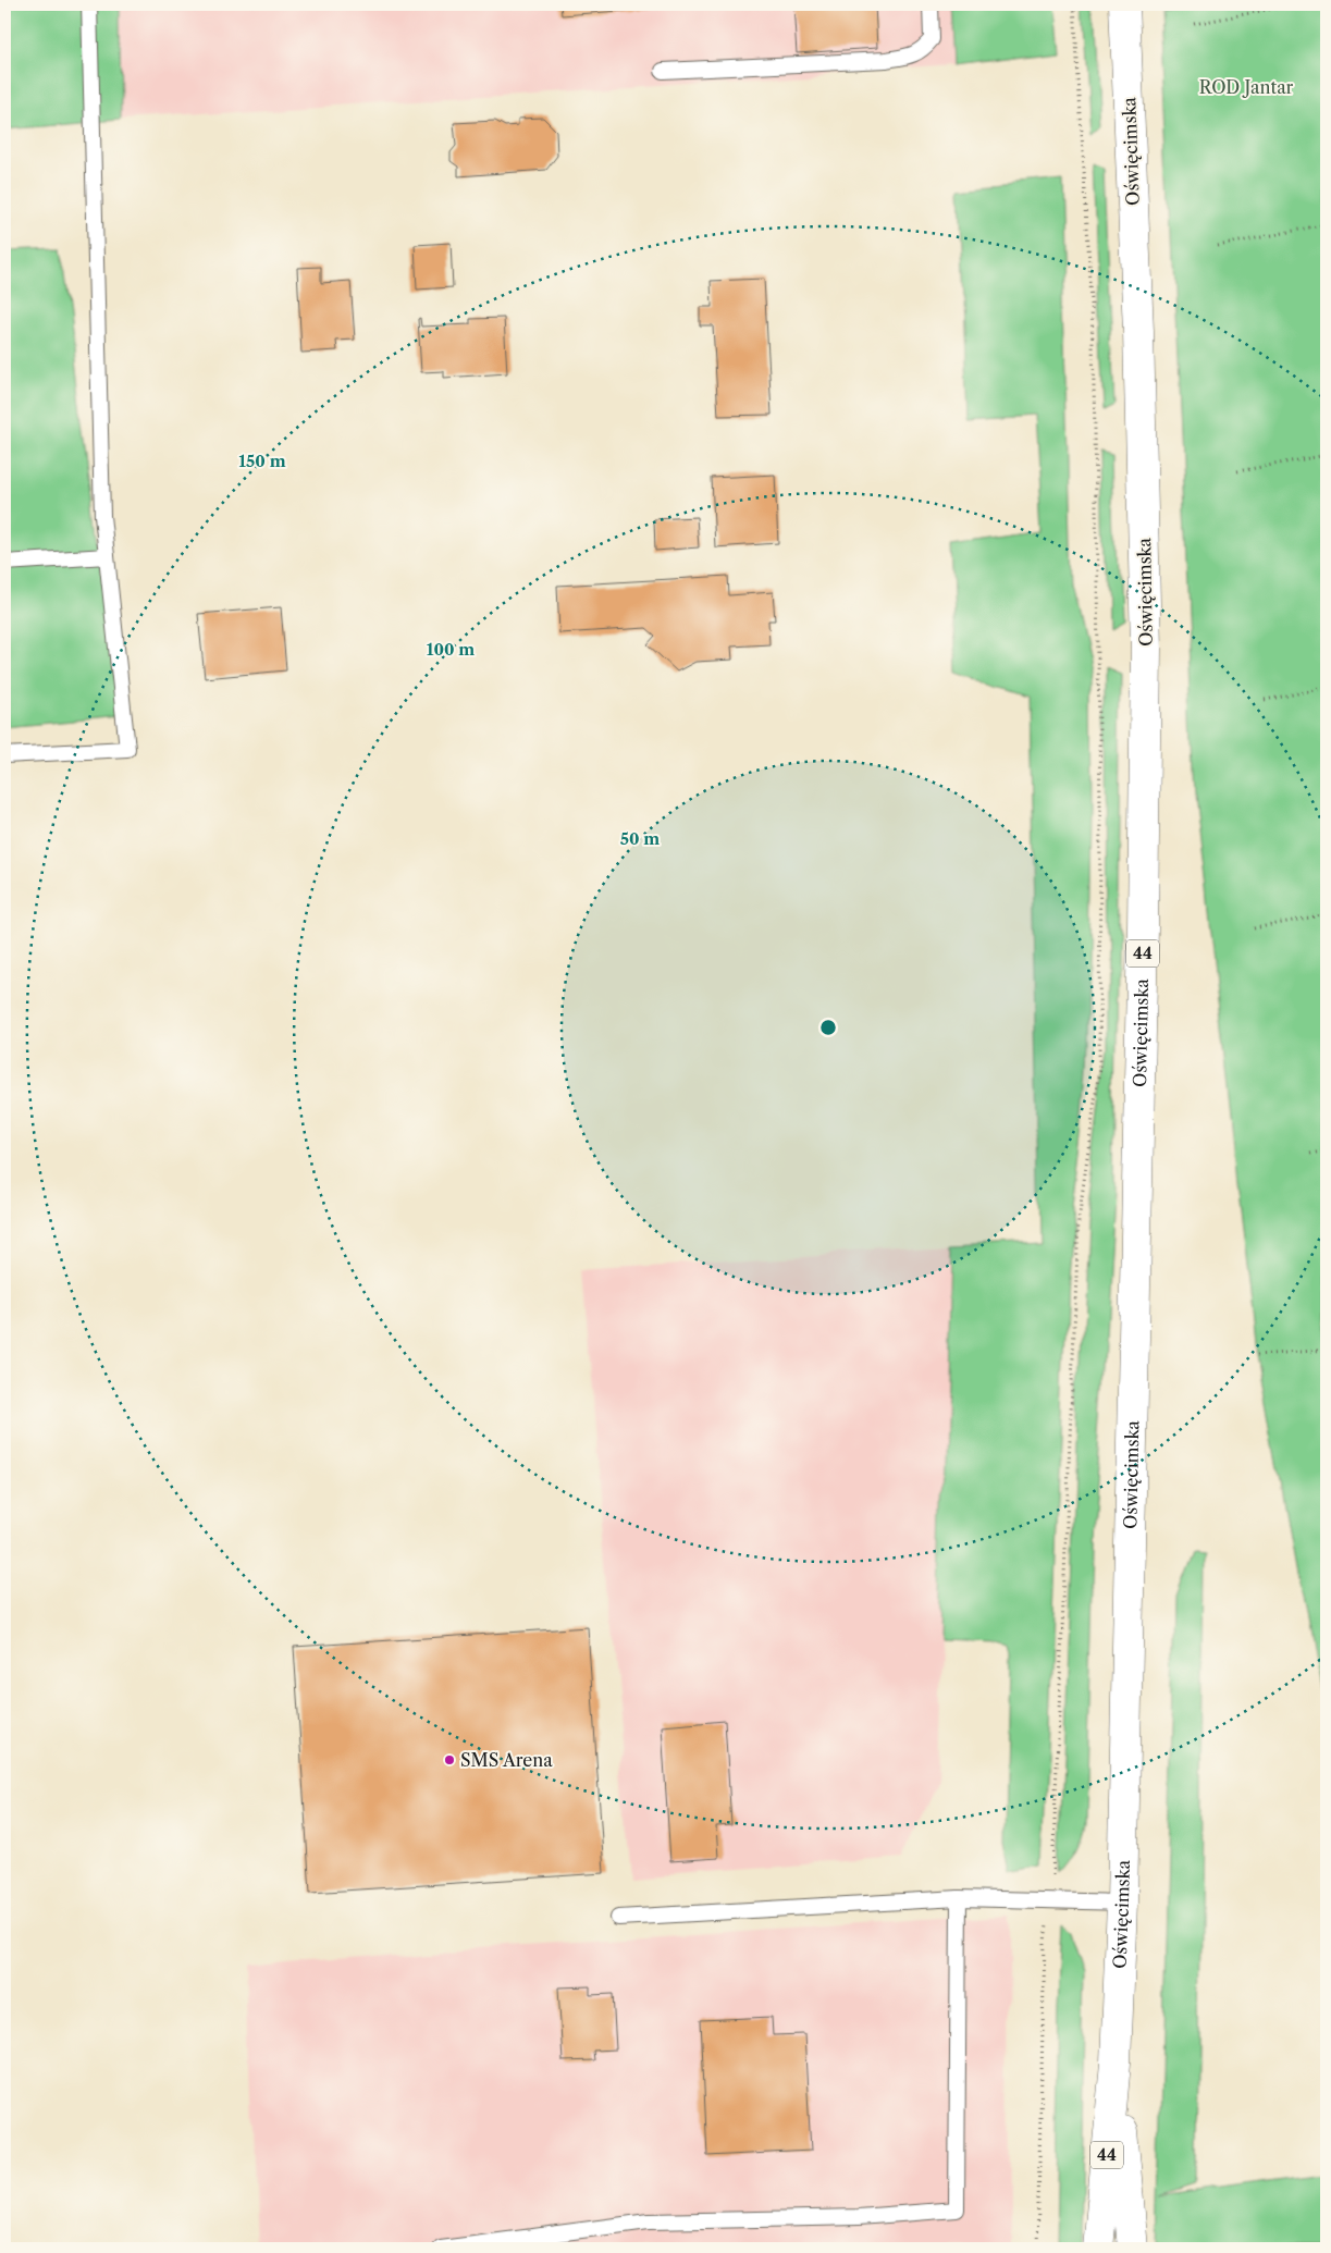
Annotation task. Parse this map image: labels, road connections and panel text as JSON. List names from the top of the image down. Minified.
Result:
{"streets":{"main road":["Oświęcimska","44"]},"parks":["ROD Jantar"],"places":["SMS Arena"],"rings":["150 m","100 m","50 m"]}
